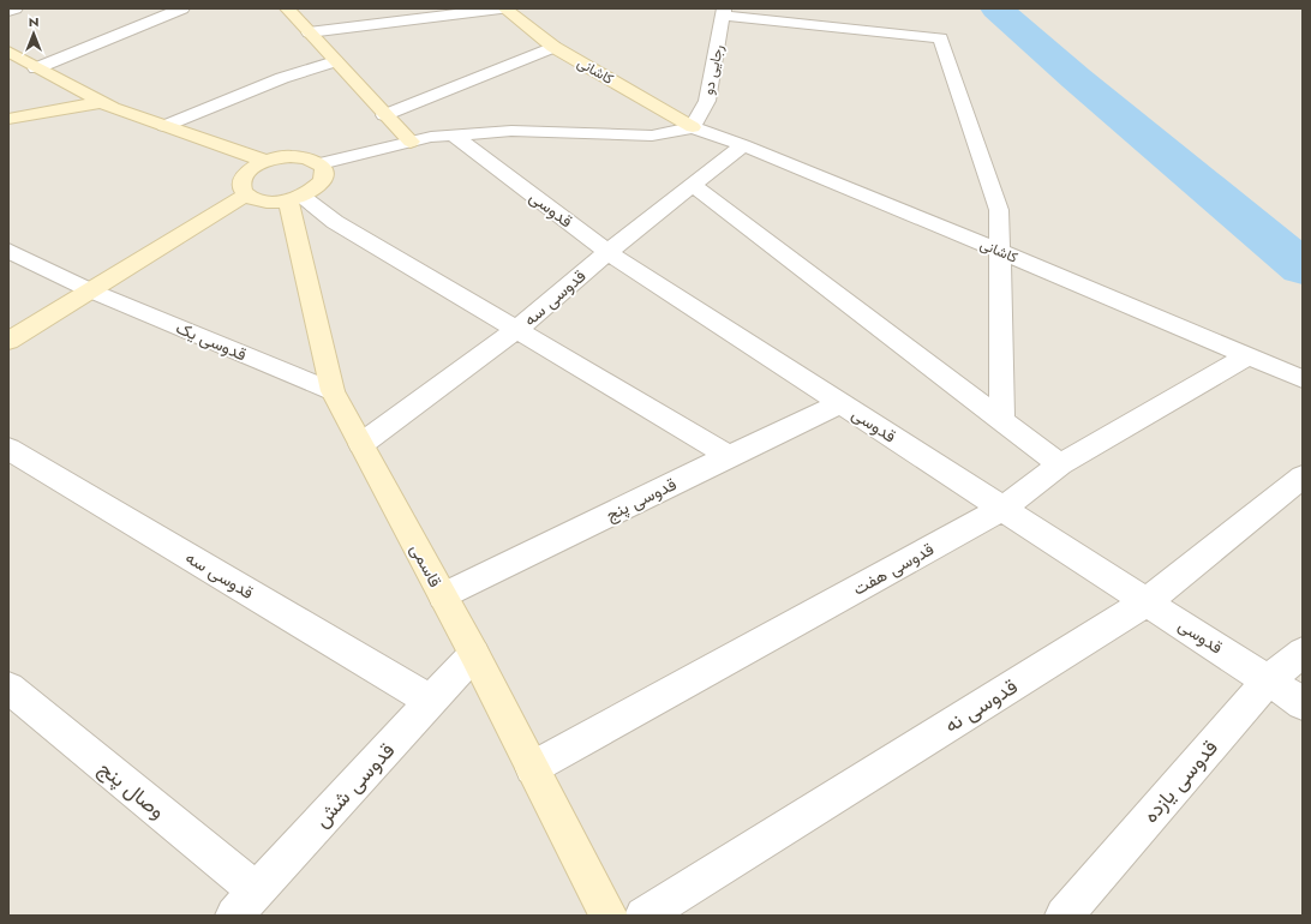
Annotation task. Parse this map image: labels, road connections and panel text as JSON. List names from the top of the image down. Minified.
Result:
{"streets":{"street":["رجایی دو","کاشانی","قدوسی","قدوسی سه","قدوسی یک","قدوسی پنج","قاسمی","قدوسی هفت","قدوسی نه","قدوسی یازده","قدوسی شش","وصال پنج"]},"crossings":[["رجایی دو","کاشانی"],["کاشانی","قدوسی سه"],["کاشانی","قدوسی هفت"],["قدوسی","قدوسی سه"],["قدوسی","قدوسی پنج"],["قدوسی","قدوسی هفت"],["قدوسی","قدوسی نه"],["قدوسی","قدوسی یازده"],["قدوسی سه","قاسمی"],["قدوسی سه","قدوسی شش"],["قدوسی یک","قاسمی"],["قدوسی پنج","قاسمی"],["قاسمی","قدوسی هفت"],["قاسمی","قدوسی شش"],["قدوسی شش","وصال پنج"]],"north":"top"}
